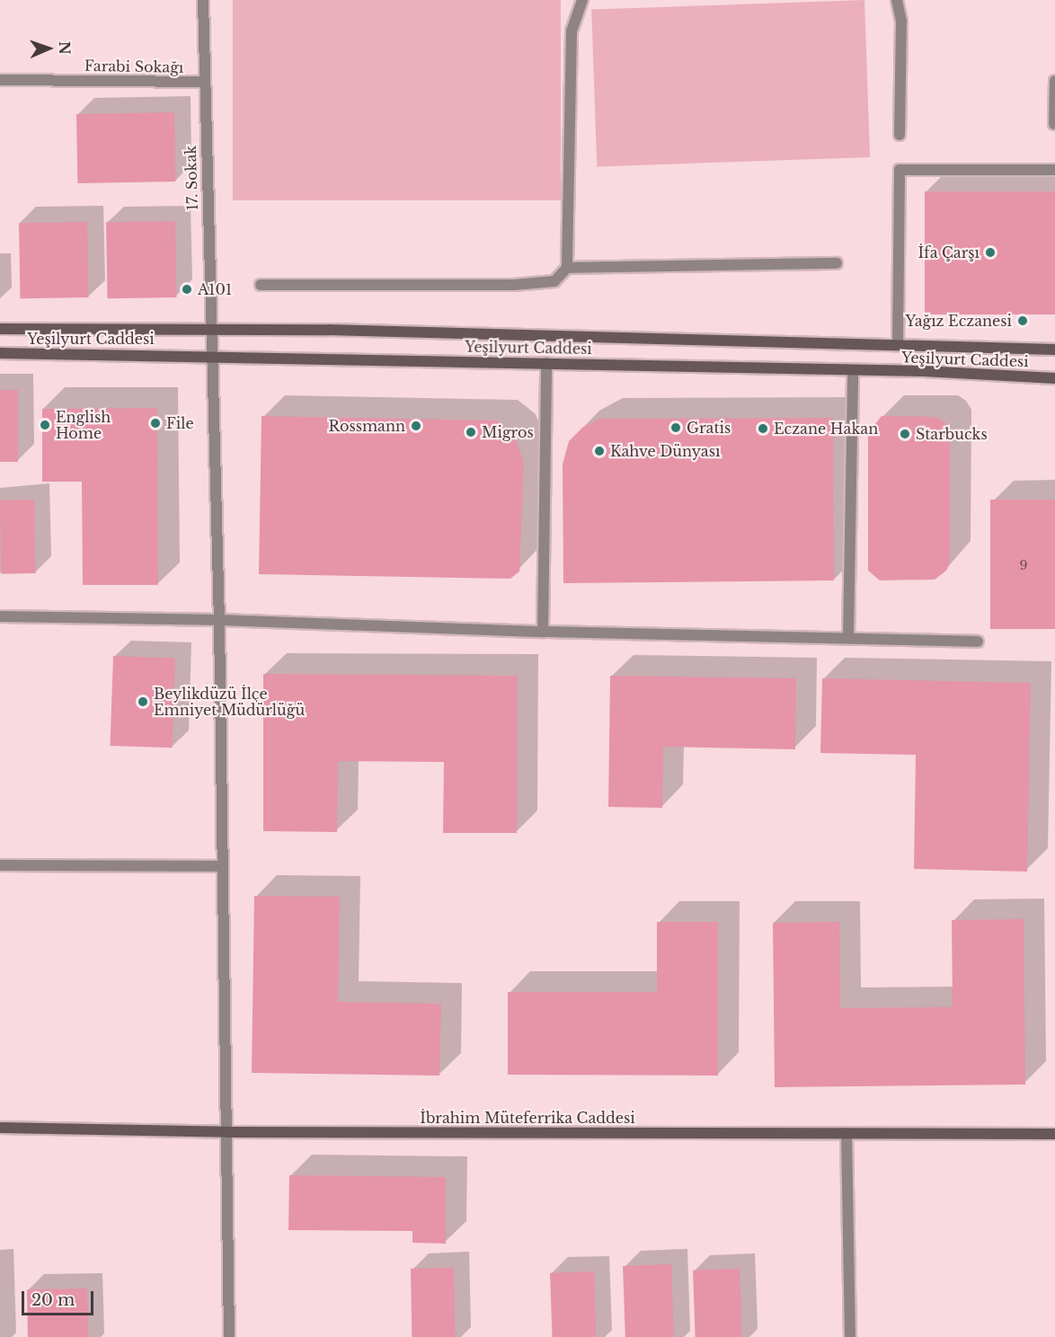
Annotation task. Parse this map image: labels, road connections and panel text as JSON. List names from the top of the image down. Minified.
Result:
{"streets":{"main road":["Yeşilyurt Caddesi","İbrahim Müteferrika Caddesi"],"street":["Farabi Sokağı","17. Sokak"]},"crossings":[["Farabi Sokağı","17. Sokak"],["17. Sokak","Yeşilyurt Caddesi"],["17. Sokak","İbrahim Müteferrika Caddesi"]],"places":["İfa Çarşı","A101","Yağız Eczanesi","File","English Home","Rossmann","Gratis","Eczane Hakan","Migros","Starbucks","Kahve Dünyası","Beylikdüzü İlçe Emniyet Müdürlüğü"],"house_numbers":["9"],"scale_bar":"20 m","north":"right"}
